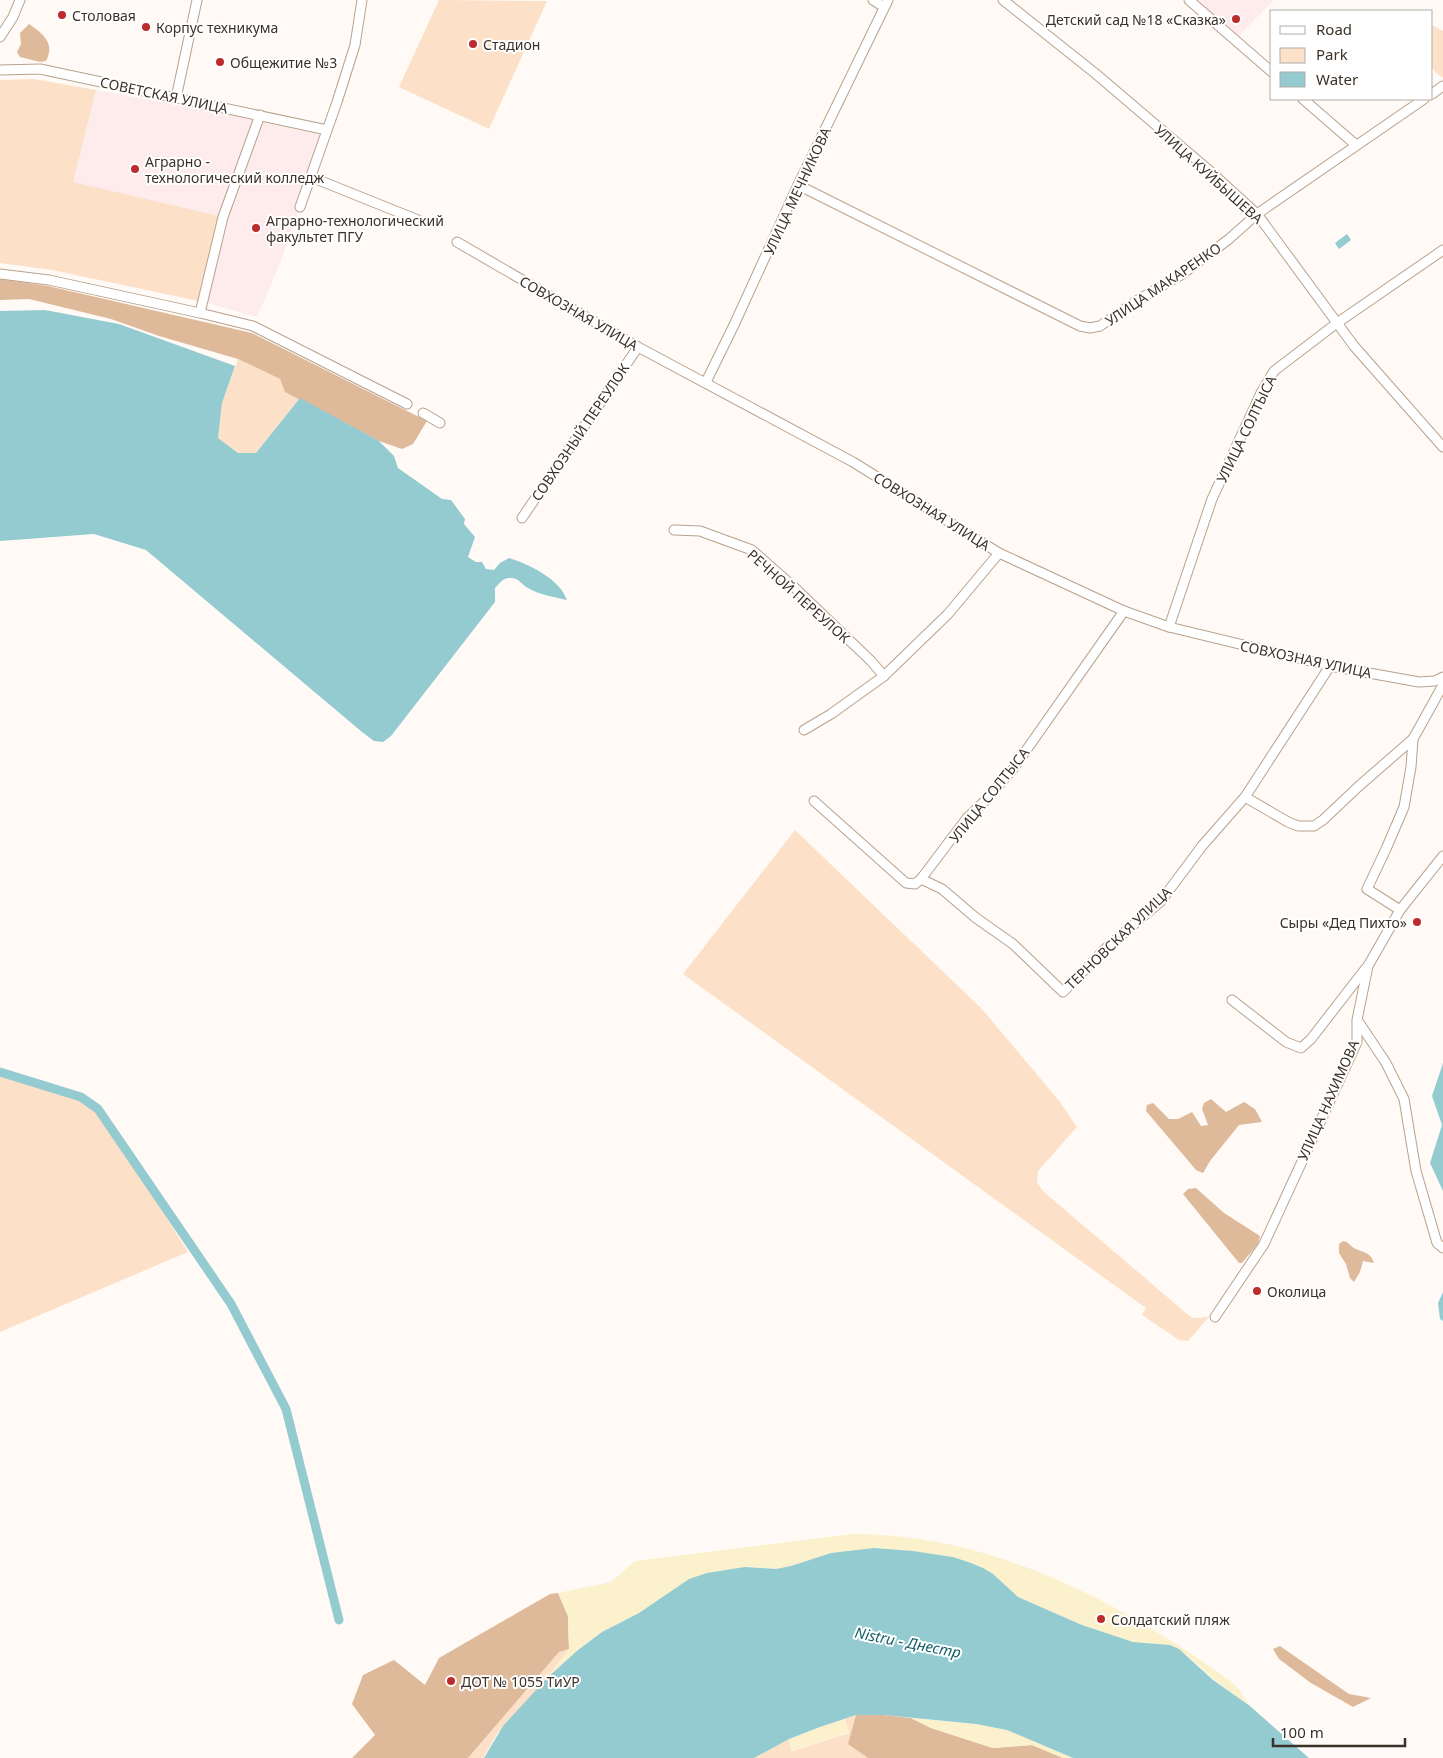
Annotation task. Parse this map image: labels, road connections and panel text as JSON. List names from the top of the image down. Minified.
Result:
{"streets":{"street":["СОВЕТСКАЯ УЛИЦА","УЛИЦА КУЙБЫШЕВА","УЛИЦА МЕЧНИКОВА","УЛИЦА МАКАРЕНКО","СОВХОЗНАЯ УЛИЦА","УЛИЦА СОЛТЫСА","СОВХОЗНЫЙ ПЕРЕУЛОК","РЕЧНОЙ ПЕРЕУЛОК","ТЕРНОВСКАЯ УЛИЦА","УЛИЦА НАХИМОВА"]},"crossings":[["УЛИЦА КУЙБЫШЕВА","УЛИЦА МАКАРЕНКО"],["УЛИЦА КУЙБЫШЕВА","УЛИЦА СОЛТЫСА"],["УЛИЦА МЕЧНИКОВА","УЛИЦА МАКАРЕНКО"],["УЛИЦА МЕЧНИКОВА","СОВХОЗНАЯ УЛИЦА"],["СОВХОЗНАЯ УЛИЦА","УЛИЦА СОЛТЫСА"],["СОВХОЗНАЯ УЛИЦА","СОВХОЗНЫЙ ПЕРЕУЛОК"],["СОВХОЗНАЯ УЛИЦА","ТЕРНОВСКАЯ УЛИЦА"],["УЛИЦА СОЛТЫСА","ТЕРНОВСКАЯ УЛИЦА"]],"water":["Nistru - Днестр"],"places":["Столовая","Детский сад №18 «Сказка»","Корпус техникума","Стадион","Общежитие №3","Аграрно - технологический колледж","Аграрно-технологический факультет ПГУ","Сыры «Дед Пихто»","Околица","Солдатский пляж","ДОТ № 1055 ТиУР"],"legend":["Road","Park","Water"],"scale_bar":"100 m"}
